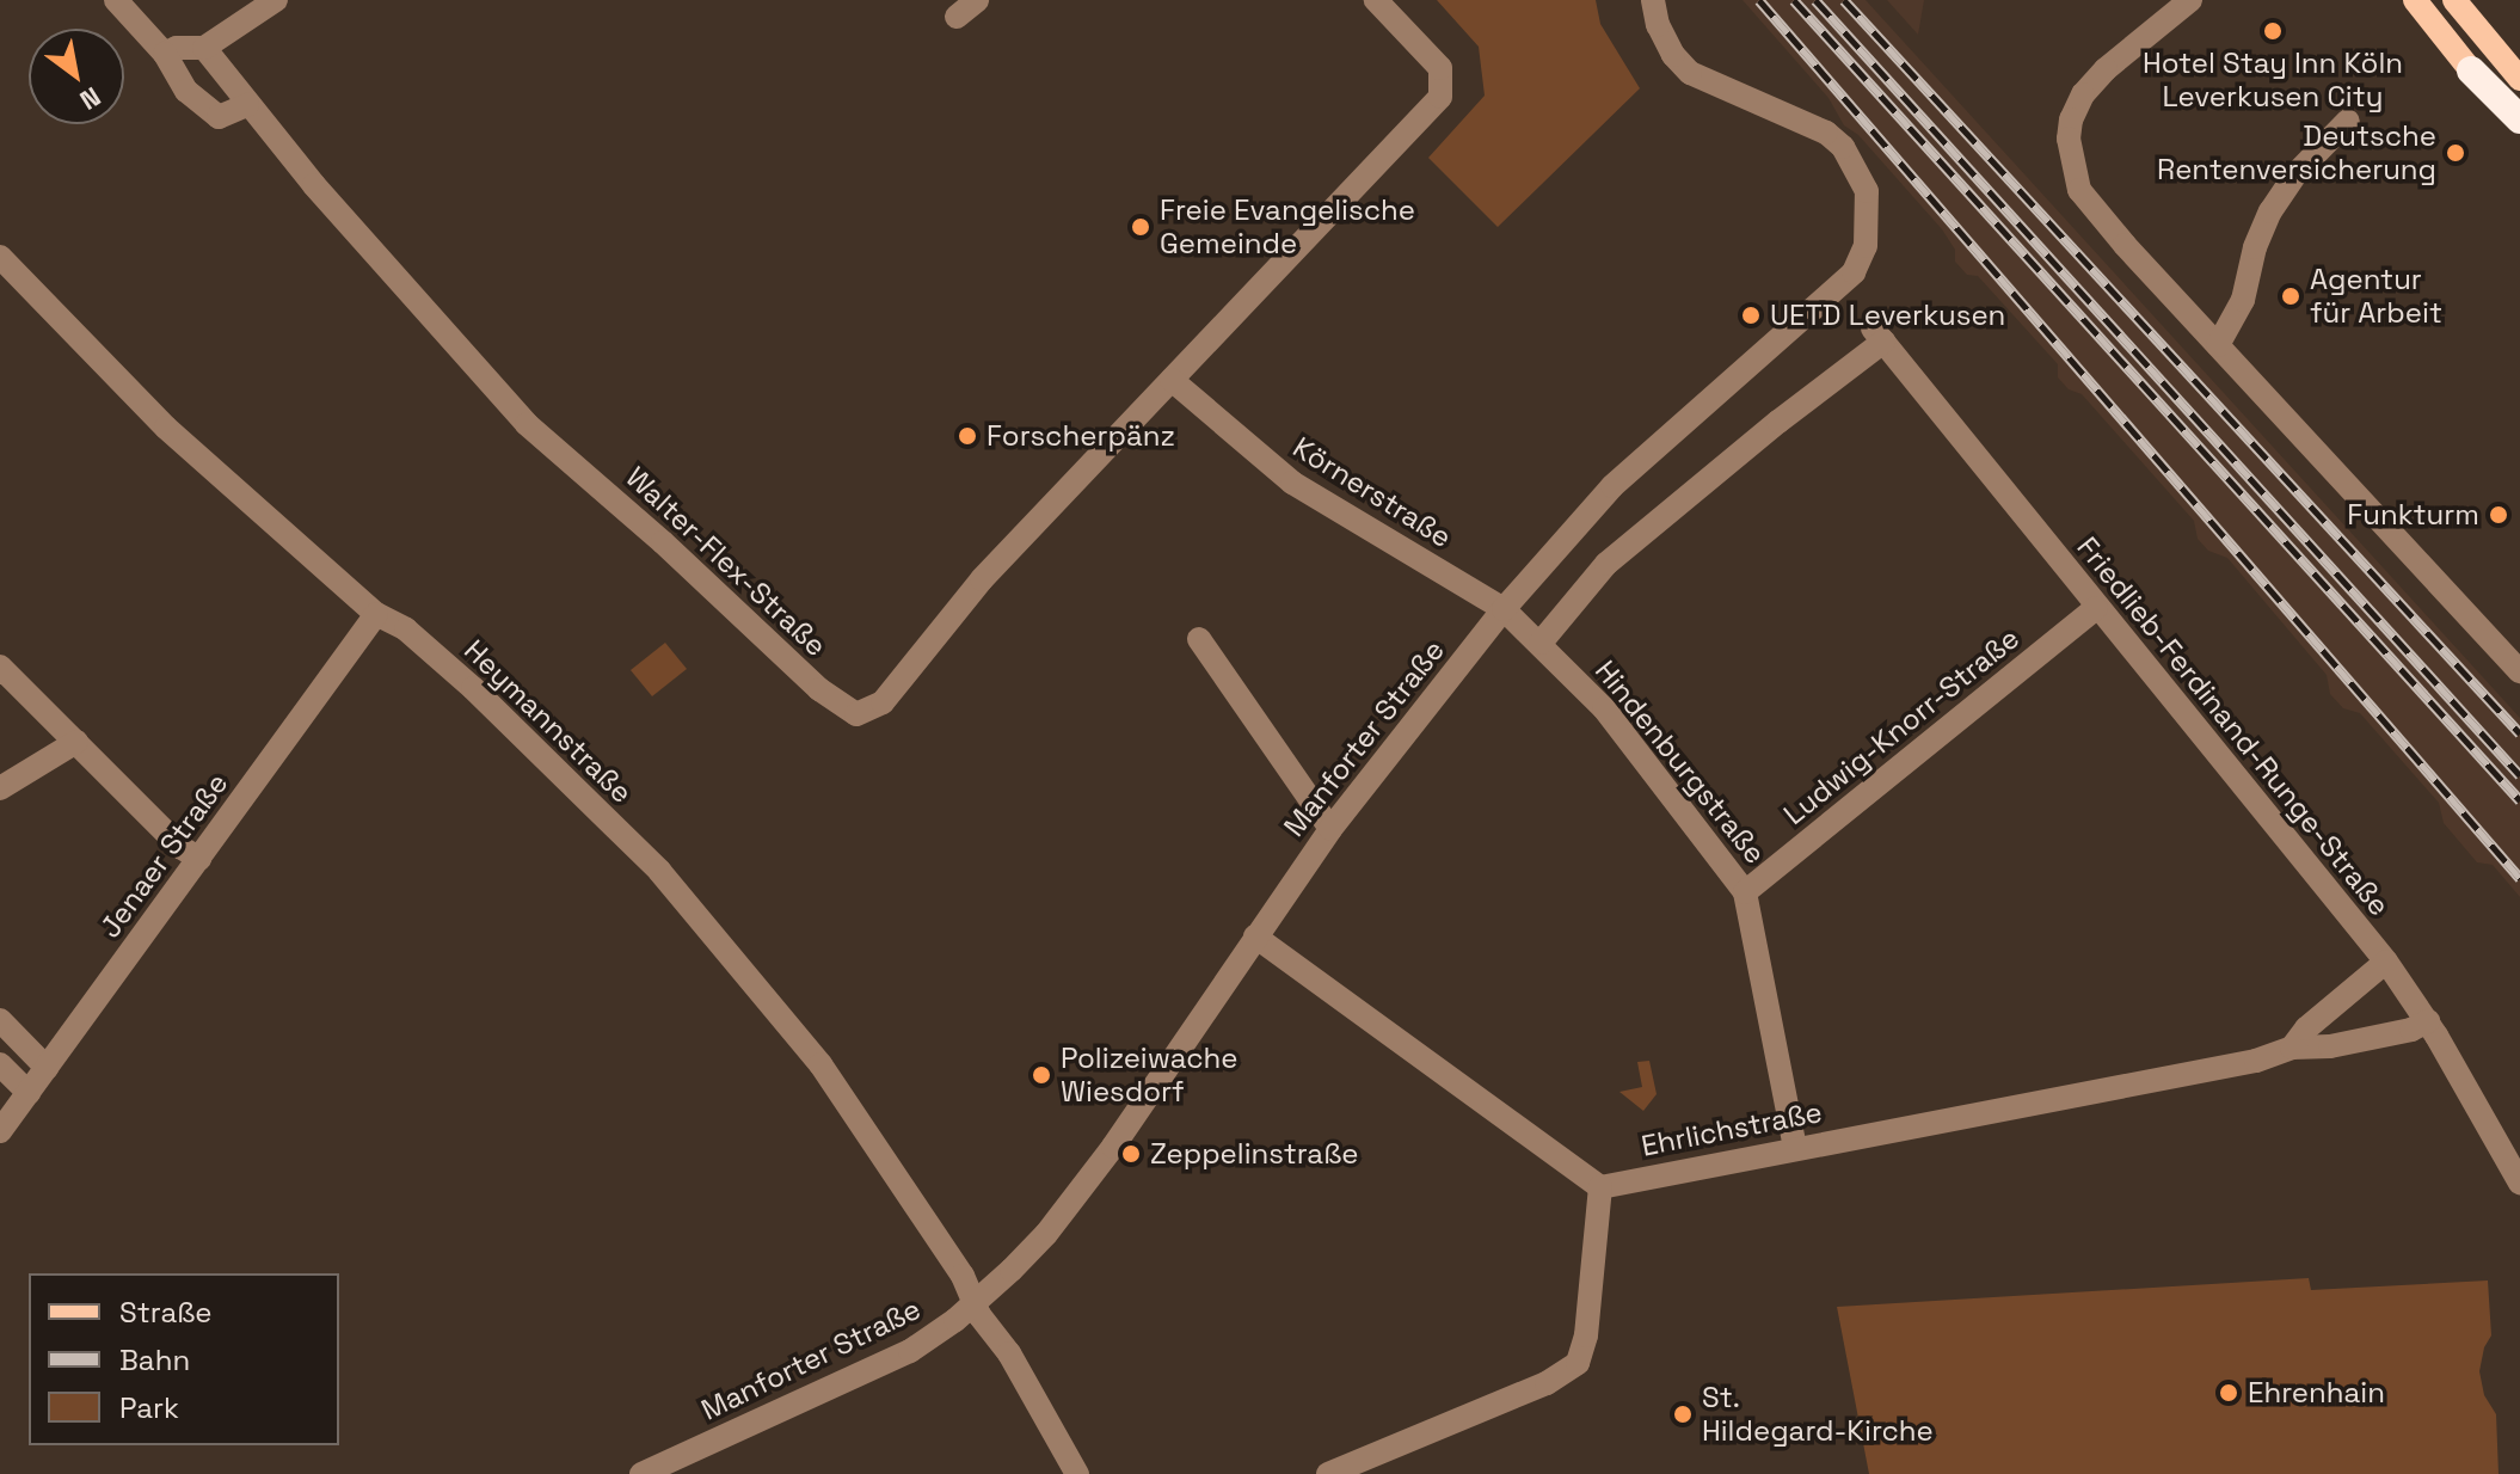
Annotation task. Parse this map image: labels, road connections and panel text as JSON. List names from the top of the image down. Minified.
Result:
{"streets":{"street":["Körnerstraße","Walter-Flex-Straße","Heymannstraße","Ludwig-Knorr-Straße","Friedlieb-Ferdinand-Runge-Straße","Manforter Straße","Hindenburgstraße","Jenaer Straße","Ehrlichstraße"]},"crossings":[["Körnerstraße","Walter-Flex-Straße"],["Körnerstraße","Manforter Straße"],["Körnerstraße","Hindenburgstraße"],["Heymannstraße","Manforter Straße"],["Heymannstraße","Jenaer Straße"],["Ludwig-Knorr-Straße","Friedlieb-Ferdinand-Runge-Straße"],["Ludwig-Knorr-Straße","Hindenburgstraße"],["Friedlieb-Ferdinand-Runge-Straße","Hindenburgstraße"],["Friedlieb-Ferdinand-Runge-Straße","Ehrlichstraße"],["Manforter Straße","Hindenburgstraße"],["Hindenburgstraße","Ehrlichstraße"]],"places":["Hotel Stay Inn Köln Leverkusen City","Deutsche Rentenversicherung","Freie Evangelische Gemeinde","Agentur für Arbeit","UETD Leverkusen","Forscherpänz","Funkturm","Polizeiwache Wiesdorf","Zeppelinstraße","Ehrenhain","St. Hildegard-Kirche"],"legend":["Straße","Bahn","Park"],"north":"bottom right"}
